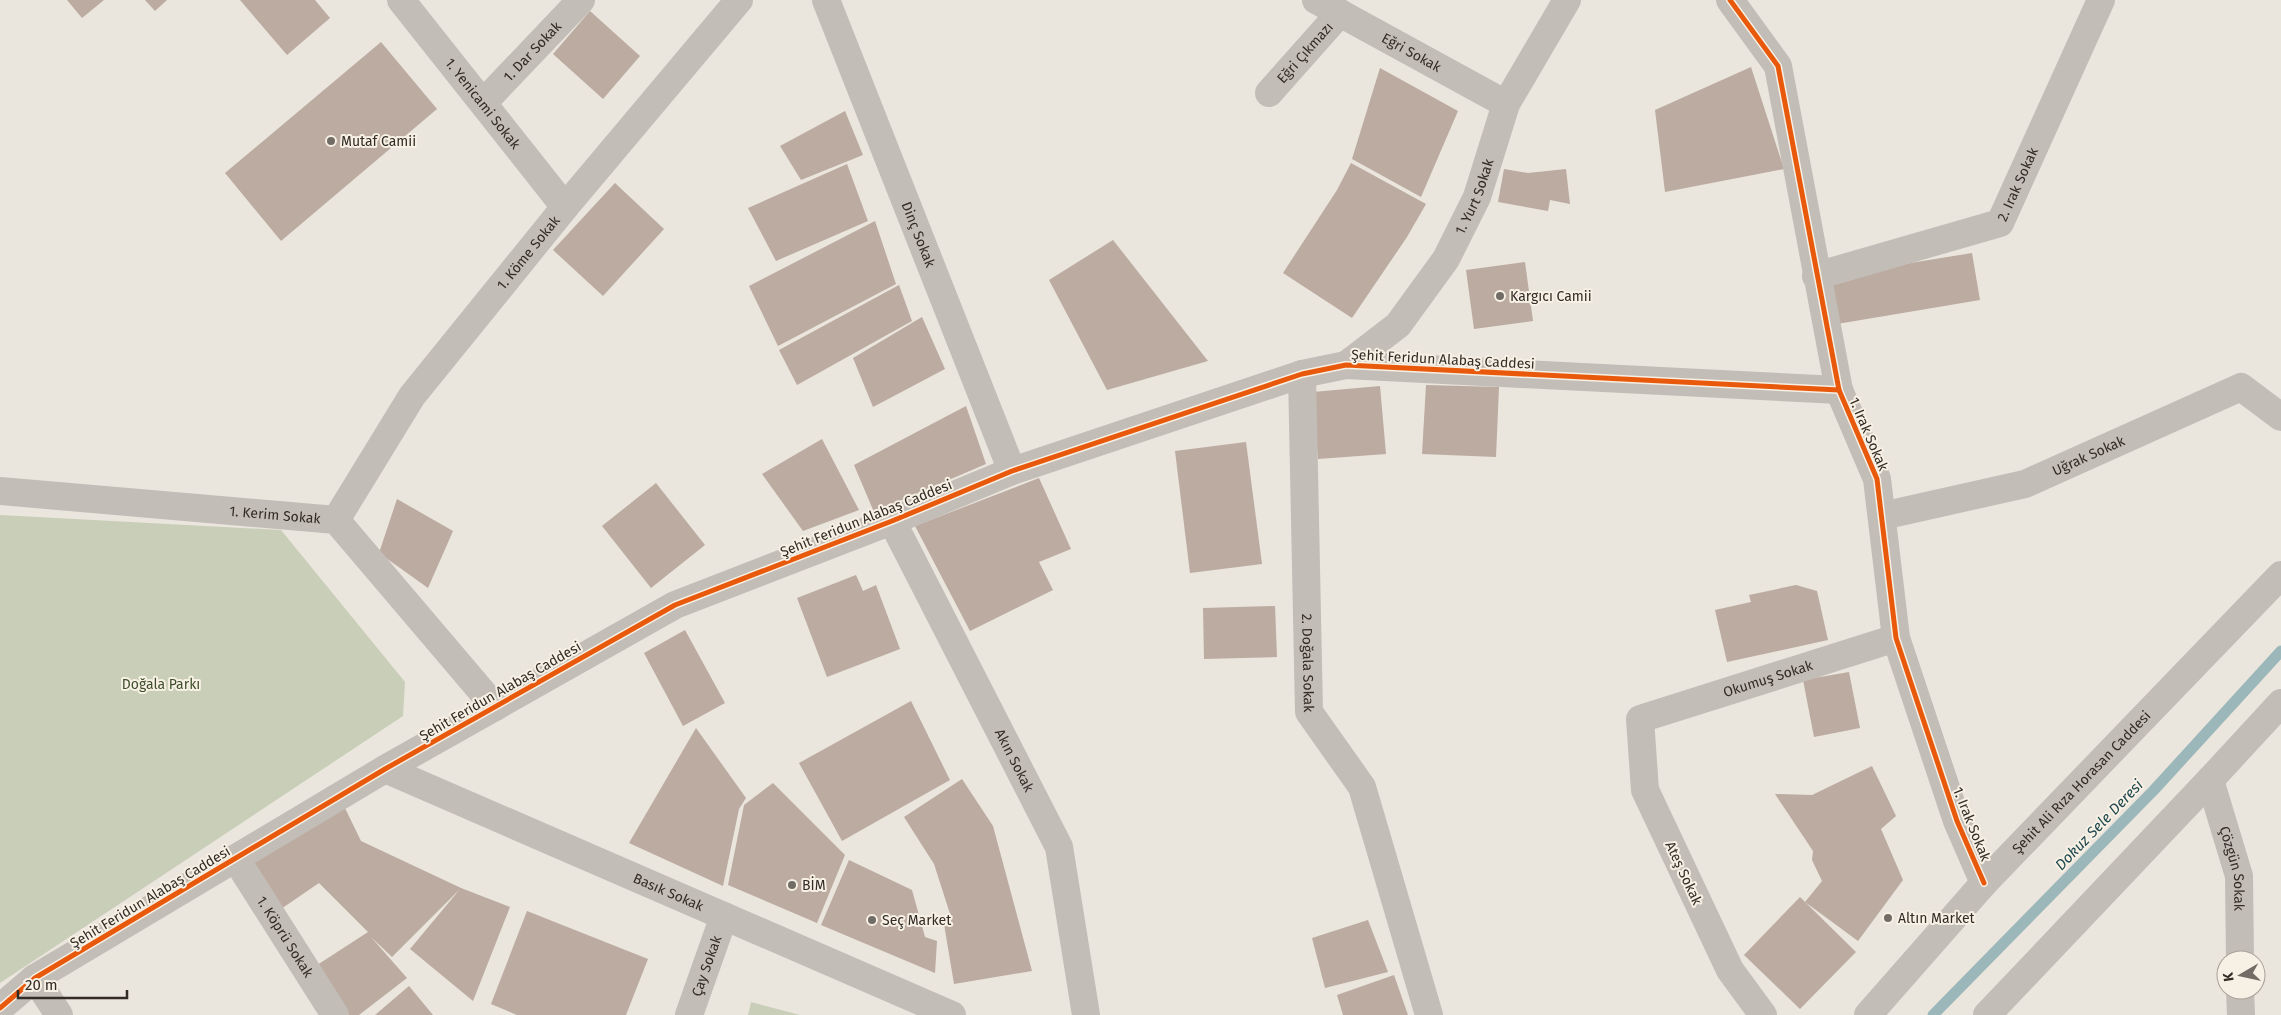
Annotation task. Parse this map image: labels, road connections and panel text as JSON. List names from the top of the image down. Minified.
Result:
{"streets":{"street":["1. Dar Sokak","Eğri Sokak","Eğri Çıkmazı","1. Yenicami Sokak","2. Irak Sokak","1. Yurt Sokak","Dinç Sokak","1. Köme Sokak","Şehit Feridun Alabaş Caddesi","1. Irak Sokak","Uğrak Sokak","1. Kerim Sokak","2. Doğala Sokak","Okumuş Sokak","Akın Sokak","Şehit Ali Rıza Horasan Caddesi","Çözgün Sokak","Ateş Sokak","Basık Sokak","1. Köprü Sokak","Çay Sokak"]},"crossings":[["1. Dar Sokak","1. Yenicami Sokak"],["Eğri Sokak","Eğri Çıkmazı"],["Eğri Sokak","1. Yurt Sokak"],["1. Yenicami Sokak","1. Köme Sokak"],["2. Irak Sokak","1. Irak Sokak"],["1. Yurt Sokak","Şehit Feridun Alabaş Caddesi"],["Dinç Sokak","Şehit Feridun Alabaş Caddesi"],["1. Köme Sokak","1. Kerim Sokak"],["Şehit Feridun Alabaş Caddesi","1. Irak Sokak"],["Şehit Feridun Alabaş Caddesi","1. Kerim Sokak"],["Şehit Feridun Alabaş Caddesi","2. Doğala Sokak"],["Şehit Feridun Alabaş Caddesi","Akın Sokak"],["Şehit Feridun Alabaş Caddesi","Basık Sokak"],["Şehit Feridun Alabaş Caddesi","1. Köprü Sokak"],["1. Irak Sokak","Uğrak Sokak"],["1. Irak Sokak","Okumuş Sokak"],["1. Irak Sokak","Şehit Ali Rıza Horasan Caddesi"],["Okumuş Sokak","Ateş Sokak"],["Basık Sokak","Çay Sokak"]],"water":["Dokuz Sele Deresi"],"parks":["Doğala Parkı"],"places":["Mutaf Camii","Kargıcı Camii","BİM","Altın Market","Seç Market"],"scale_bar":"20 m","north":"left"}
